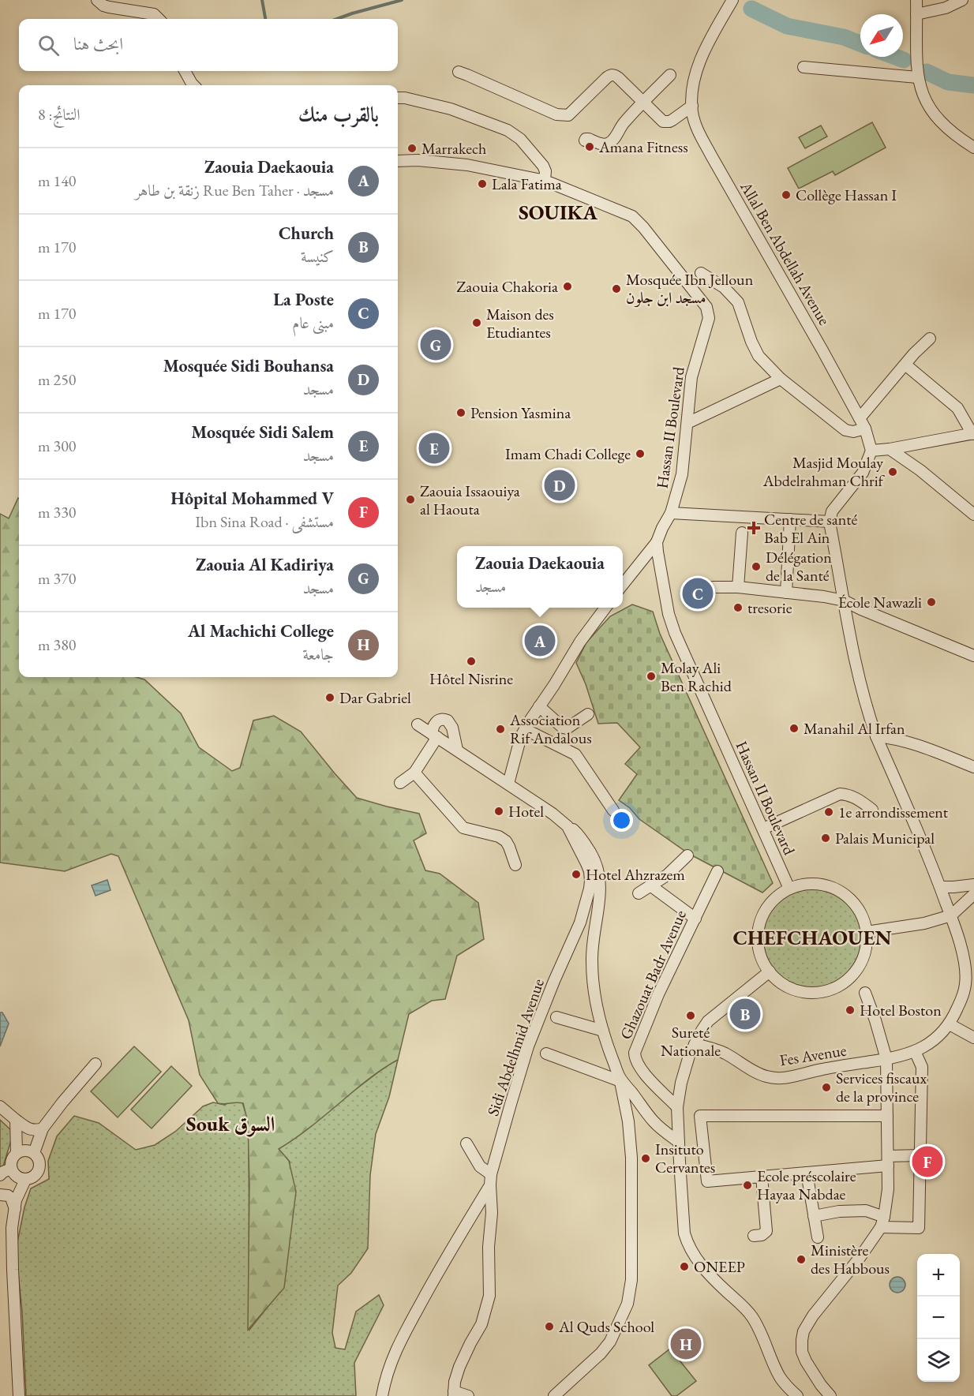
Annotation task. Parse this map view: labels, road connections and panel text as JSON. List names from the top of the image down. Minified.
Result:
{"streets":{"street":["Allal Ben Abdellah Avenue","Hassan II Boulevard","Ghazouat Badr Avenue","Sidi Abdelhmid Avenue","Fes Avenue"]},"districts":["SOUIKA","CHEFCHAOUEN","Souk السوق"],"places":{"other":["Amana Fitness","Marrakech","Lala Fatima","Collège Hassan I","Zaouia Chakoria","Mosquée Ibn Jelloun مسجد ابن جلون","Maison des Etudiantes","Pension Yasmina","Imam Chadi College","Masjid Moulay Abdelrahman Chrif","Zaouia Issaouiya al Haouta","Délégation de la Santé","École Nawazli","tresorie","Hôtel Nisrine","Molay Ali Ben Rachid","Dar Gabriel","Manahil Al Irfan","Association Rif Andalous","Hotel","1e arrondissement","Palais Municipal","Hotel Ahzrazem","Hotel Boston","Sureté Nationale","Services fiscaux de la province","Insituto Cervantes","Ecole préscolaire Hayaa Nabdae","Ministère des Habbous","ONEEP","Al Quds School"],"health":["Centre de santé Bab El Ain"]},"north":"bottom left","page":{"search":"ابحث هنا","heading":["بالقرب منك","النتائج: 8"],"list":[{"mark":"A","name":"Zaouia Daekaouia","note":"مسجد · Rue Ben Taher زنقة بن طاهر","value":"140 m"},{"mark":"B","name":"Church","note":"كنيسة","value":"170 m"},{"mark":"C","name":"La Poste","note":"مبنى عام","value":"170 m"},{"mark":"D","name":"Mosquée Sidi Bouhansa","note":"مسجد","value":"250 m"},{"mark":"E","name":"Mosquée Sidi Salem","note":"مسجد","value":"300 m"},{"mark":"F","name":"Hôpital Mohammed V","note":"مستشفى · Ibn Sina Road","value":"330 m"},{"mark":"G","name":"Zaouia Al Kadiriya","note":"مسجد","value":"370 m"},{"mark":"H","name":"Al Machichi College","note":"جامعة","value":"380 m"}],"pins":["G","E","D","C","A","B","F","H"],"popup":["Zaouia Daekaouia","مسجد"],"map_buttons":["+","−"]}}
